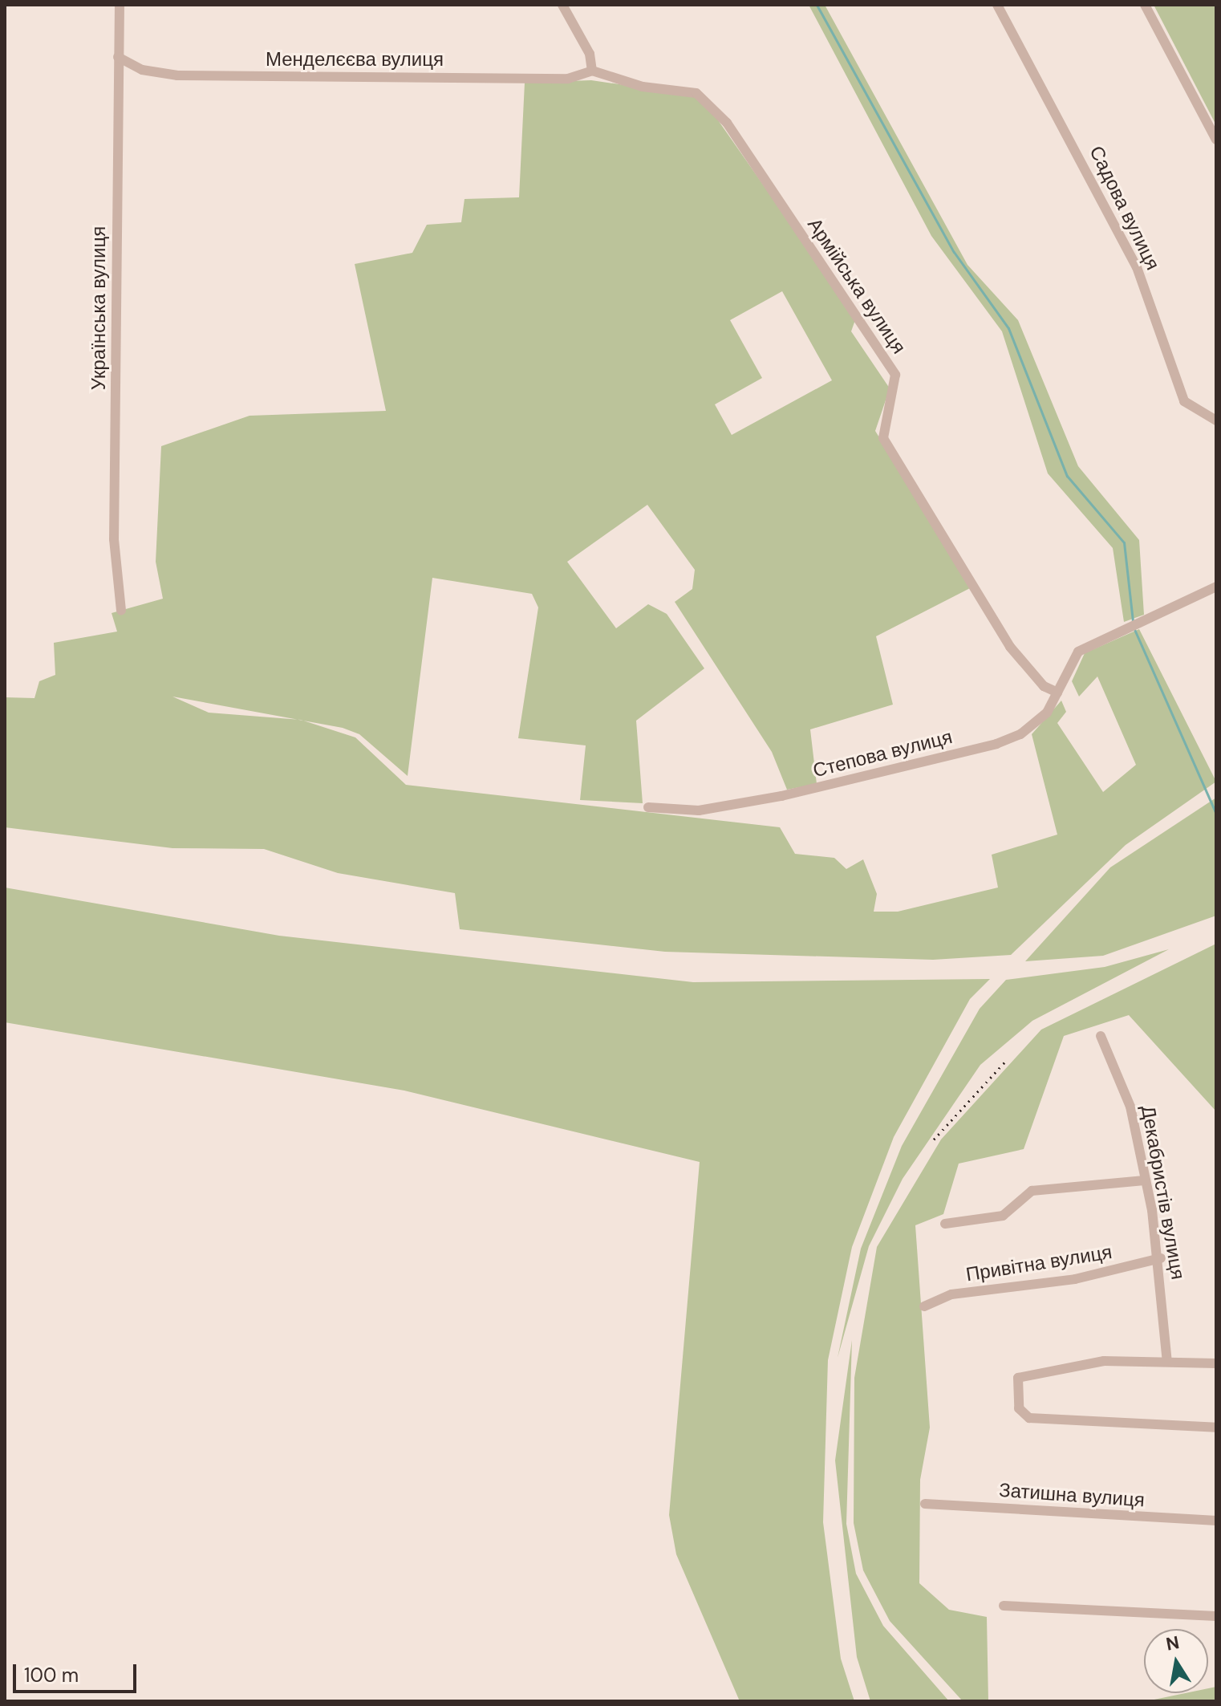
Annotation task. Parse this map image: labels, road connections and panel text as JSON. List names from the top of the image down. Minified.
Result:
{"streets":{"street":["Менделєєва вулиця","Садова вулиця","Армійська вулиця","Українська вулиця","Степова вулиця","Декабристів вулиця","Привітна вулиця","Затишна вулиця"]},"crossings":[["Менделєєва вулиця","Армійська вулиця"],["Менделєєва вулиця","Українська вулиця"],["Армійська вулиця","Степова вулиця"],["Декабристів вулиця","Привітна вулиця"]],"scale_bar":"100 m","north":"top"}
